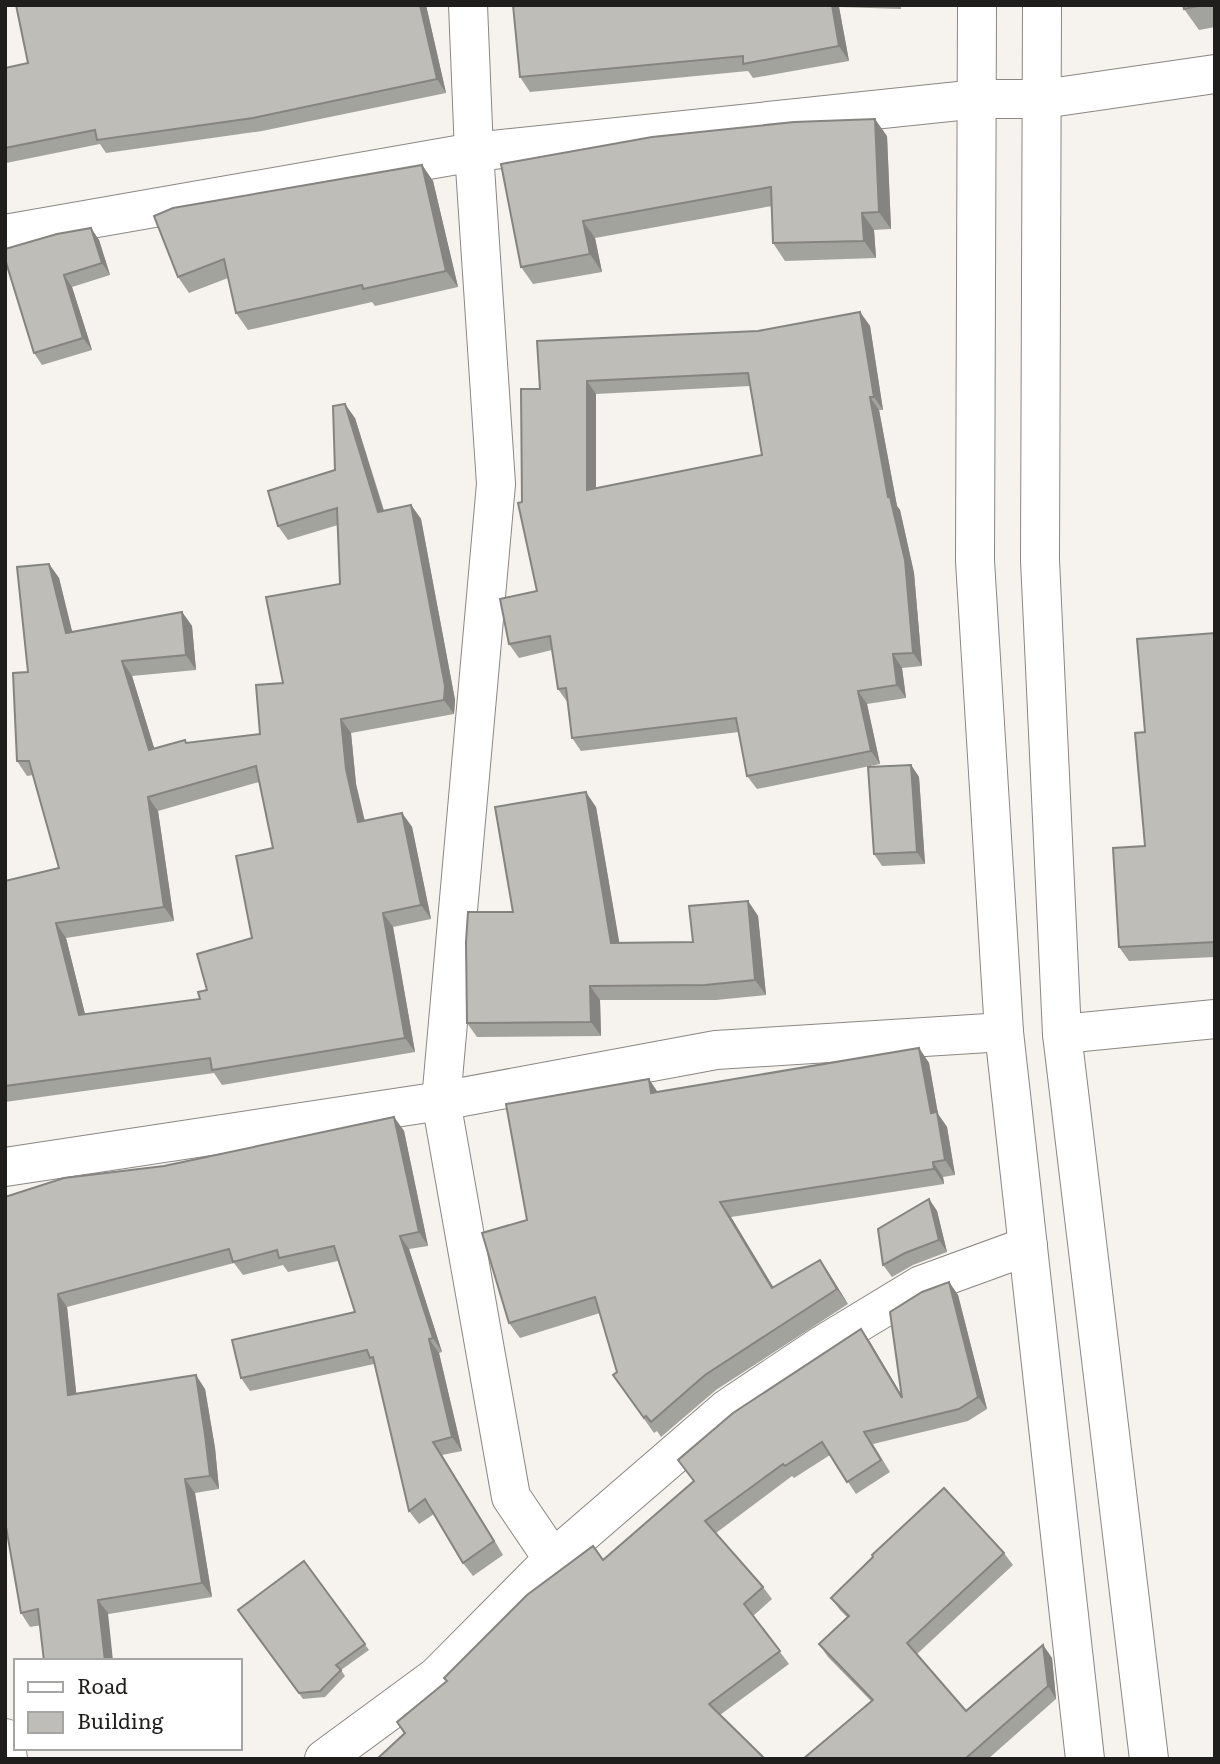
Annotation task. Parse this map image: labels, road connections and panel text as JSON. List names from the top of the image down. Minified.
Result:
{"legend":["Road","Building"]}
